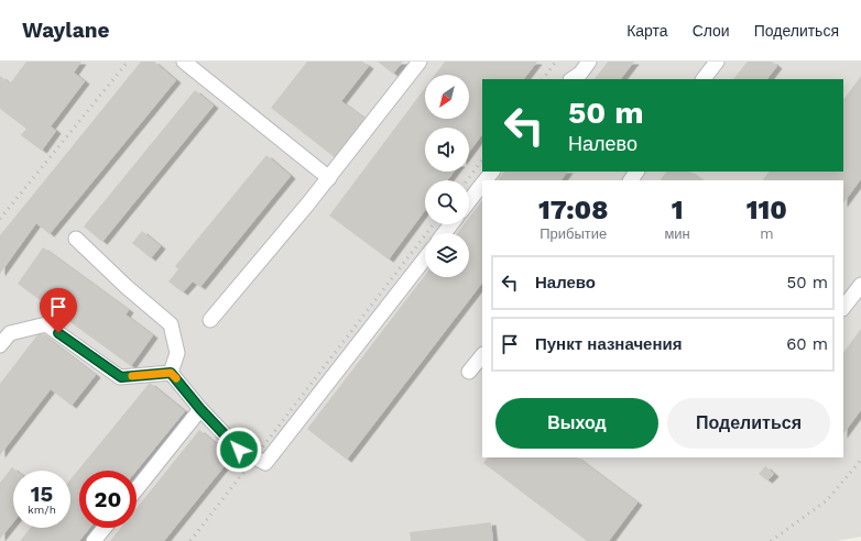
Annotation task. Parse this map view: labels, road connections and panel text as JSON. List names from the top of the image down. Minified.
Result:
{"north":"bottom left","page":{"header":"Waylane","nav":["Карта","Слои","Поделиться"],"turn":["50 m","Налево"],"eta":["17:08","Прибытие","1","мин","110","m"],"list":[{"name":"Налево","value":"50 m"},{"name":"Пункт назначения","value":"60 m"}],"buttons":["Выход","Поделиться"],"speed":"15 km/h","limit":"20"}}
